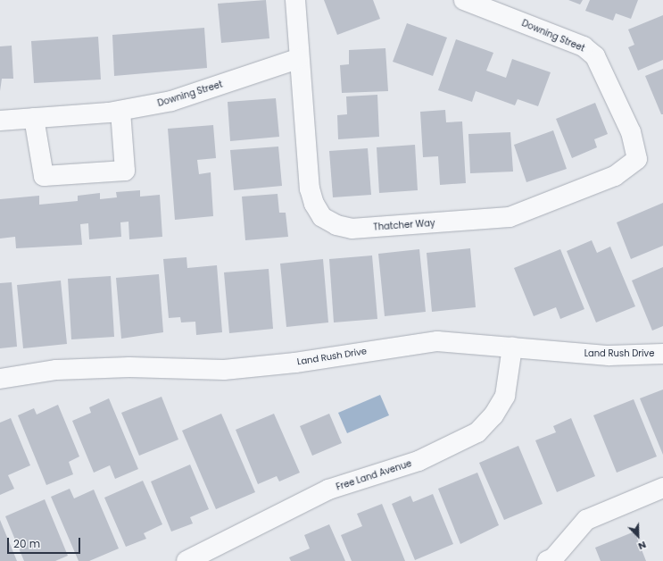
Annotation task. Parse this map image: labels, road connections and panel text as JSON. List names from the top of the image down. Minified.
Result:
{"streets":{"street":["Downing Street","Thatcher Way","Land Rush Drive","Free Land Avenue"]},"crossings":[["Downing Street","Thatcher Way"],["Land Rush Drive","Free Land Avenue"]],"scale_bar":"20 m","north":"bottom right"}
